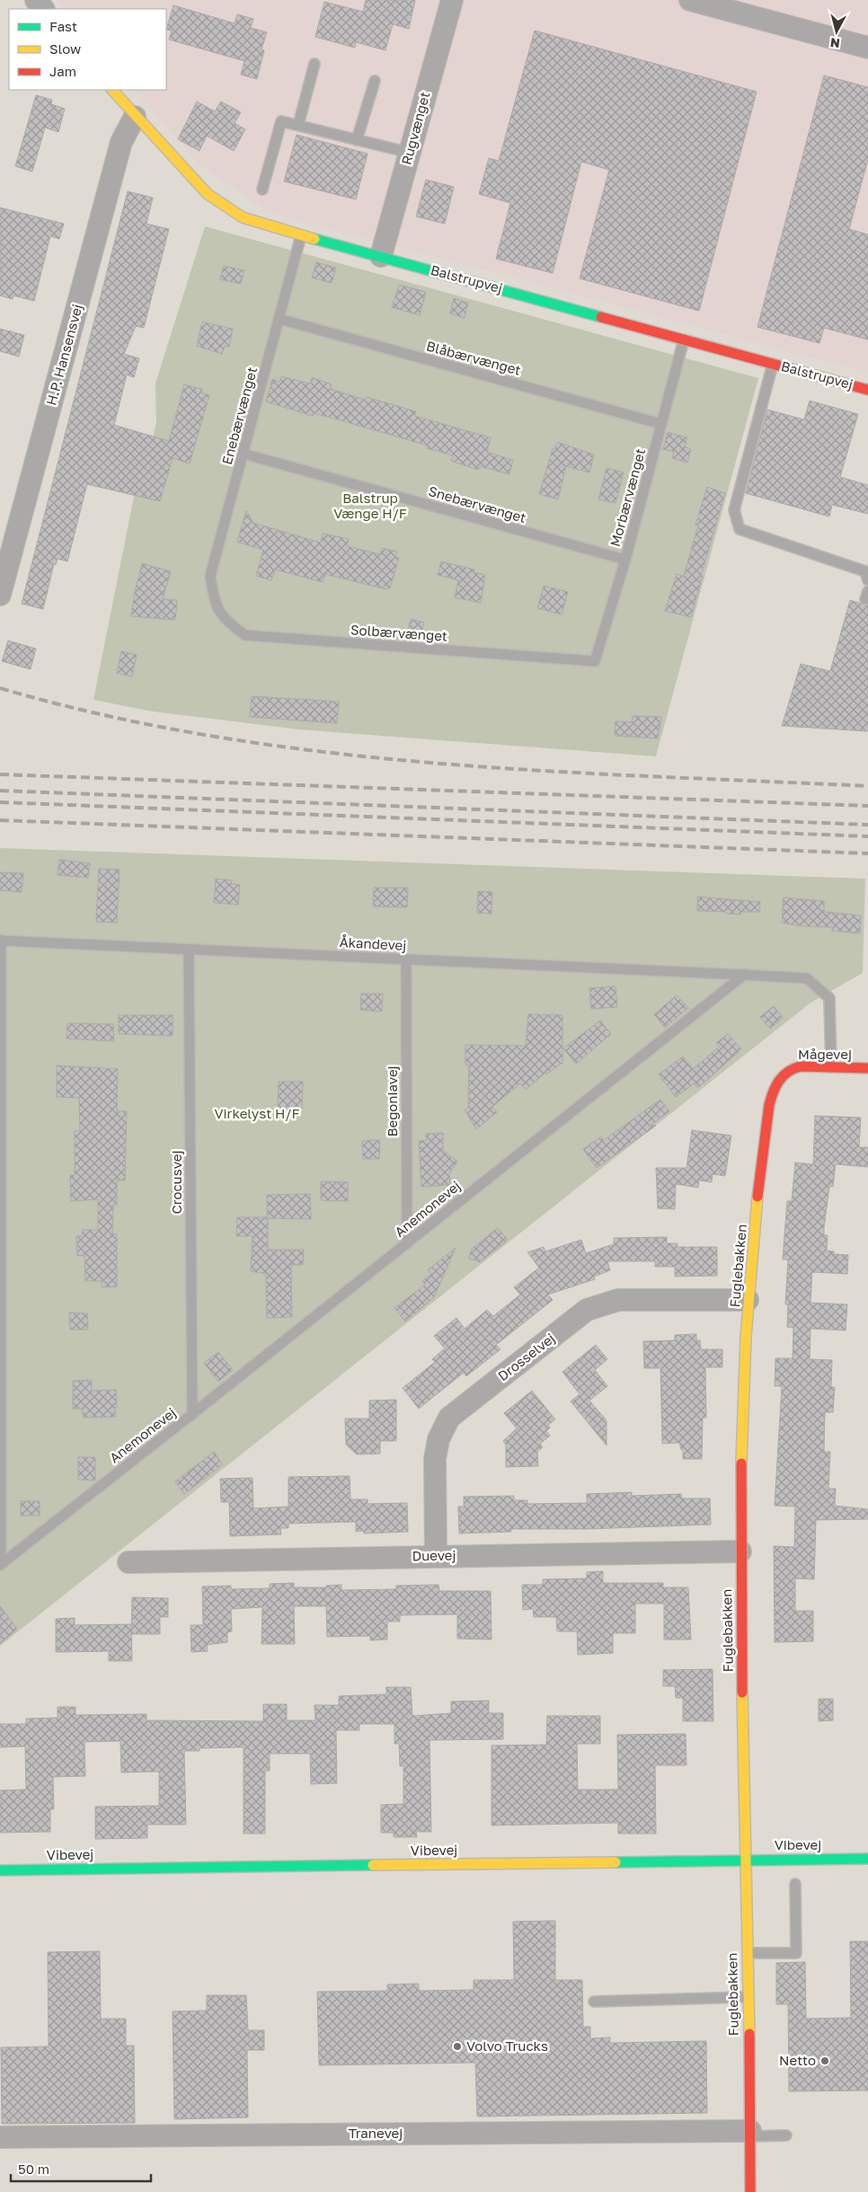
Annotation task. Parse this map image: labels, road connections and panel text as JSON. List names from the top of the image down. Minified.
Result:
{"streets":{"street":["Rugvænget","Balstrupvej","H.P. Hansensvej","Mågevej","Fuglebakken","Drosselvej","Duevej","Vibevej","Tranevej"],"lane":["Blåbærvænget","Enebærvænget","Morbærvænget","Snebærvænget","Solbærvænget","Åkandevej","Begoniavej","Crocusvej","Anemonevej"]},"crossings":[["Rugvænget","Balstrupvej"],["Balstrupvej","H.P. Hansensvej"],["Balstrupvej","Enebærvænget"],["Balstrupvej","Morbærvænget"],["Blåbærvænget","Enebærvænget"],["Blåbærvænget","Morbærvænget"],["Enebærvænget","Snebærvænget"],["Enebærvænget","Solbærvænget"],["Morbærvænget","Snebærvænget"],["Morbærvænget","Solbærvænget"],["Åkandevej","Begoniavej"],["Åkandevej","Crocusvej"],["Åkandevej","Anemonevej"],["Mågevej","Fuglebakken"],["Begoniavej","Anemonevej"],["Crocusvej","Anemonevej"],["Fuglebakken","Drosselvej"],["Fuglebakken","Duevej"],["Fuglebakken","Vibevej"],["Fuglebakken","Tranevej"],["Drosselvej","Duevej"]],"parks":["Balstrup Vænge H/F","Virkelyst H/F"],"places":["Volvo Trucks","Netto"],"legend":["Fast","Slow","Jam"],"scale_bar":"50 m","north":"bottom"}
